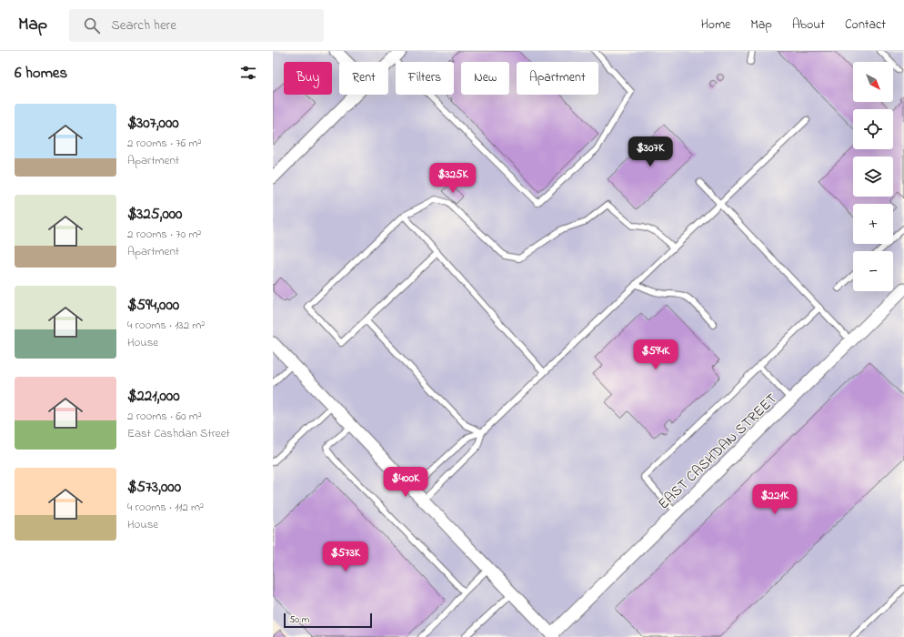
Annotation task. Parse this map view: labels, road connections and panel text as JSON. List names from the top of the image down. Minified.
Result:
{"streets":{"street":["EAST CASHDAN STREET"]},"scale_bar":"50 m","north":"bottom right","page":{"header":"Map","search":"Search here","nav":["Home","Map","About","Contact"],"heading":"6 homes","map_buttons":["+","−"],"chip":["Buy","Rent","Filters","New","Apartment"],"list":[{"name":"$307,000","note":"2 rooms · 76 m² · Apartment"},{"name":"$325,000","note":"2 rooms · 70 m² · Apartment"},{"name":"$594,000","note":"4 rooms · 132 m² · House"},{"name":"$221,000","note":"2 rooms · 60 m² · East Cashdan Street"},{"name":"$573,000","note":"4 rooms · 112 m² · House"}],"price":["$307K","$325K","$594K","$400K","$221K","$573K"],"scale":"50 m"}}
